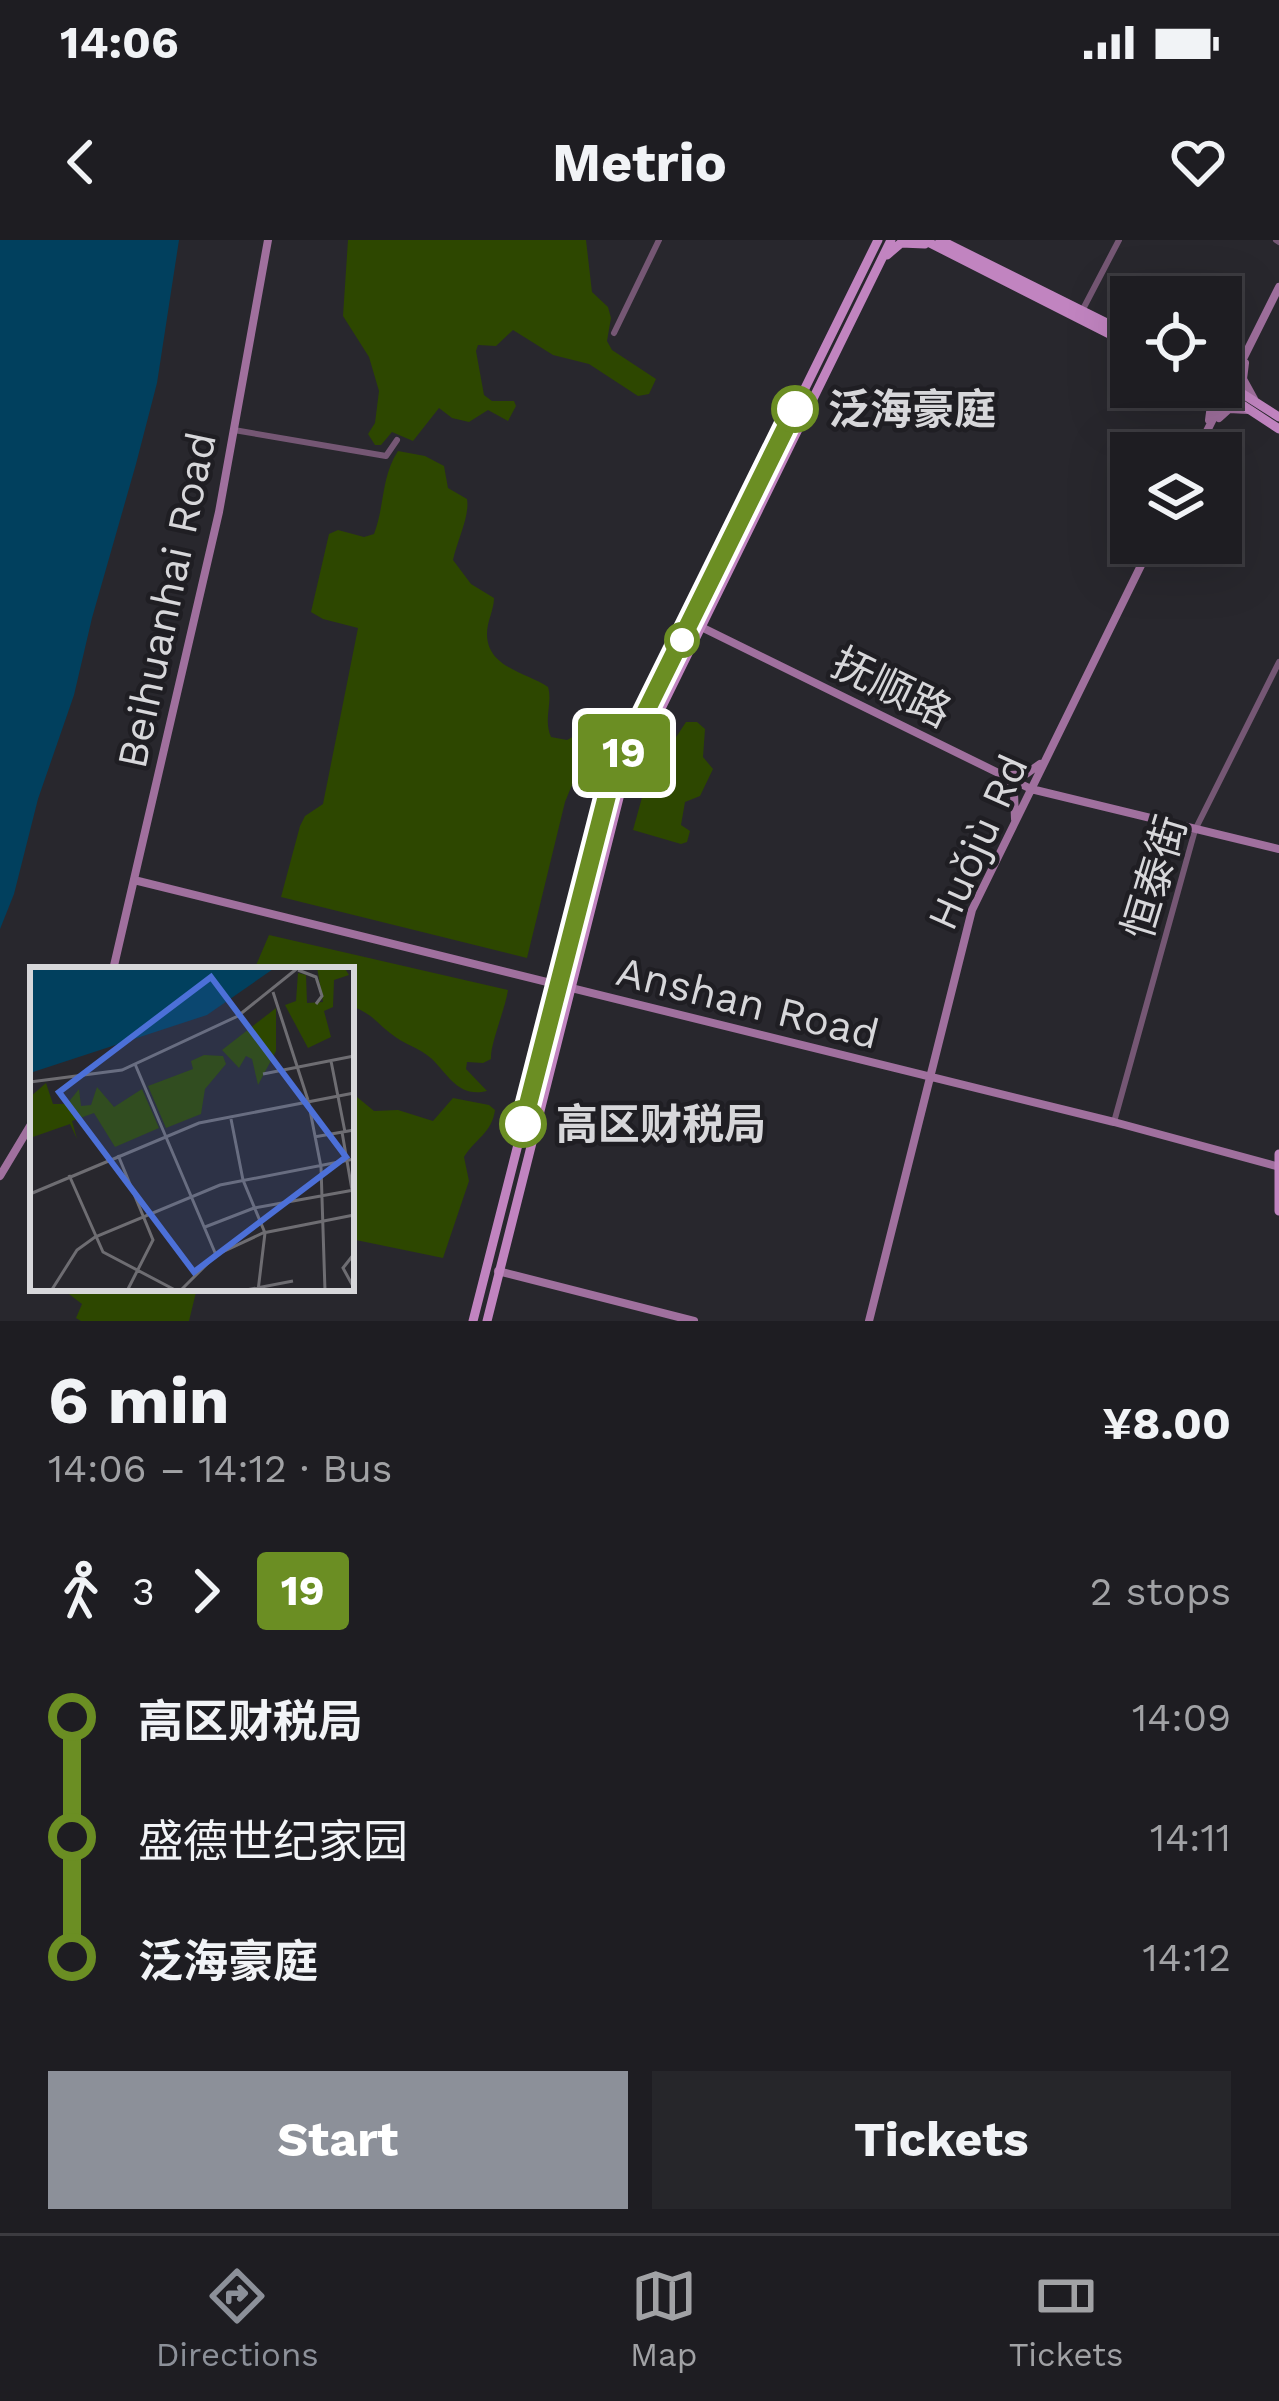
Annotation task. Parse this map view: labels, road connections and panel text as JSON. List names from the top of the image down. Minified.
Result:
{"streets":{"main road":["Beihuanhai Road","抚顺路","Huǒjù Rd","Anshan Road"],"street":["恒泰街"]},"crossings":[["Beihuanhai Road","Anshan Road"],["抚顺路","Huǒjù Rd"],["抚顺路","恒泰街"],["Huǒjù Rd","Anshan Road"],["恒泰街","Anshan Road"]],"places":["泛海豪庭","高区财税局"],"lines":["bus line 19"],"page":{"status":"14:06","header":"Metrio","on_map":"19","heading":["6 min","14:06 – 14:12 · Bus","¥8.00"],"legs":["3","19","2 stops"],"list":[{"name":"高区财税局","value":"14:09"},{"name":"盛德世纪家园","value":"14:11"},{"name":"泛海豪庭","value":"14:12"}],"buttons":["Start","Tickets"],"tabs":["Directions","Map","Tickets"]}}
